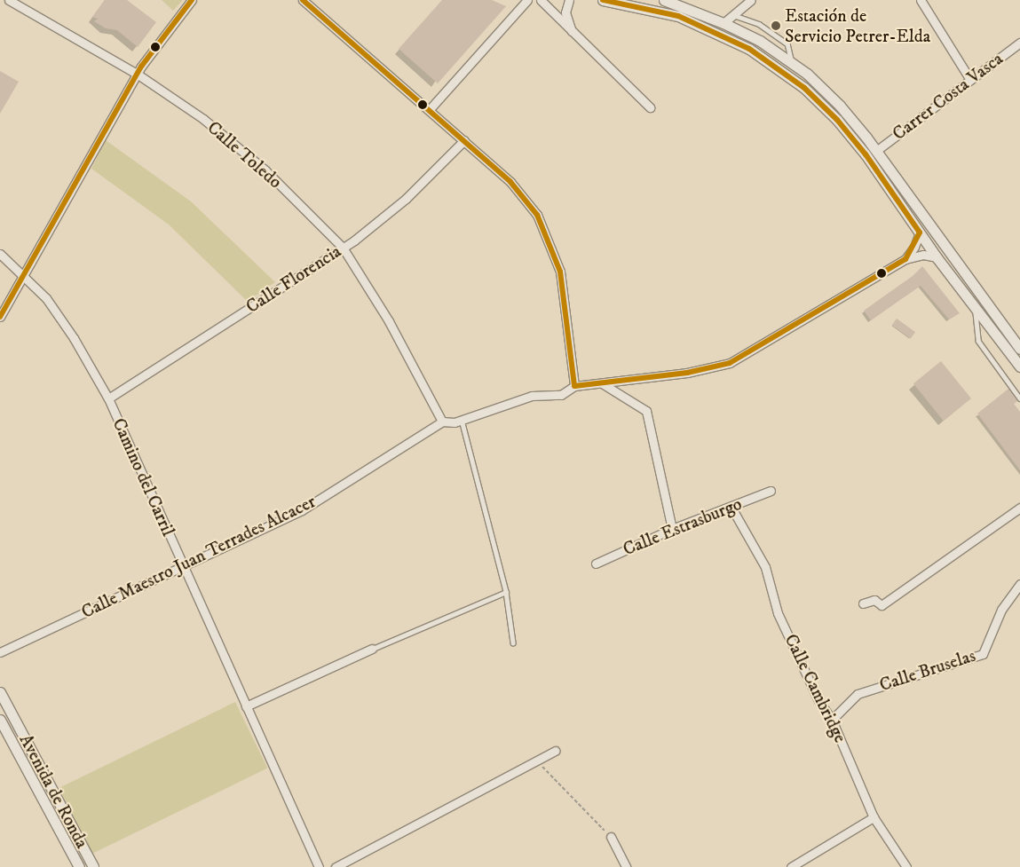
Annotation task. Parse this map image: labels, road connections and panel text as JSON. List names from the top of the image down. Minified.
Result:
{"streets":{"street":["Carrer Costa Vasca","Calle Toledo","Calle Florencia","Camino del Carril","Calle Estrasburgo","Calle Maestro Juan Terrades Alcacer","Calle Bruselas","Calle Cambridge","Avenida de Ronda"]},"crossings":[["Calle Toledo","Calle Florencia"],["Calle Toledo","Calle Maestro Juan Terrades Alcacer"],["Calle Florencia","Camino del Carril"],["Camino del Carril","Calle Maestro Juan Terrades Alcacer"],["Calle Estrasburgo","Calle Cambridge"],["Calle Bruselas","Calle Cambridge"]],"places":["Estación de Servicio Petrer-Elda"]}
